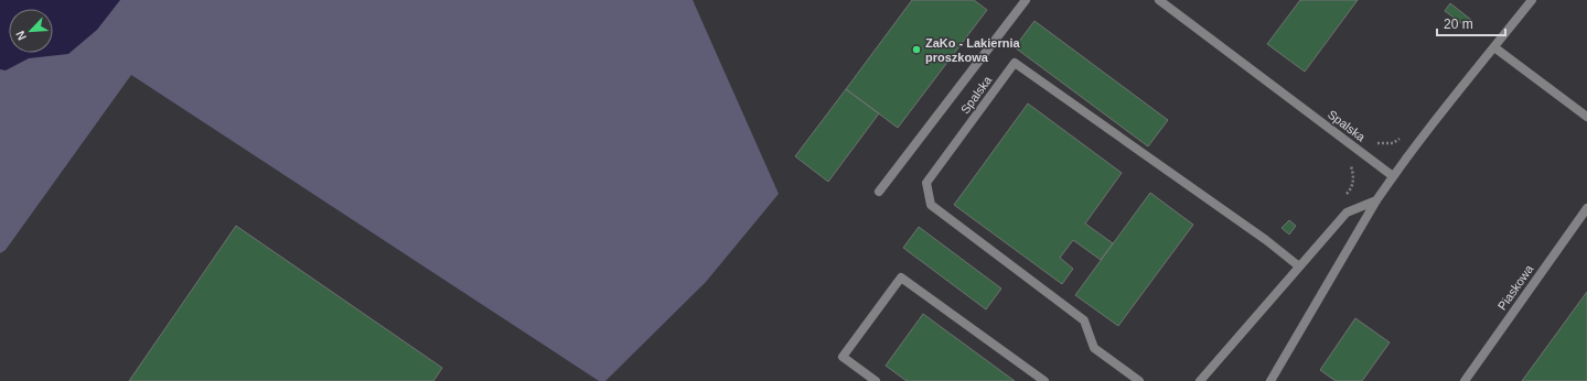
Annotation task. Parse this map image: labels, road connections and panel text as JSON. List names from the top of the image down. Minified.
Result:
{"streets":{"lane":["Spalska","Piaskowa"]},"places":["ZaKo - Lakiernia proszkowa"],"scale_bar":"20 m","north":"bottom left"}
